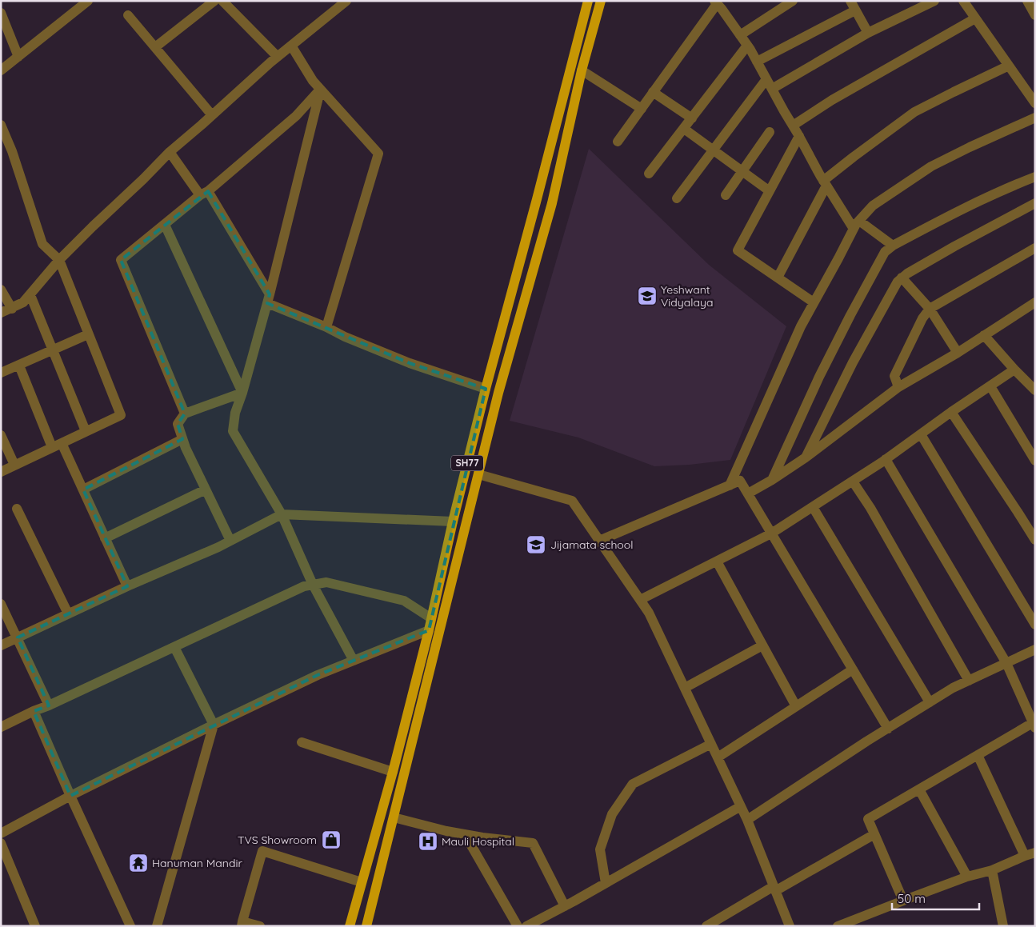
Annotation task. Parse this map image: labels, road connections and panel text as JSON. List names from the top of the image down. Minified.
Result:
{"streets":{"main road":["SH77"]},"places":{"school or university":["Yeshwant Vidyalaya","Jijamata school"],"shop":["TVS Showroom"],"hospital":["Mauli Hospital"],"temple":["Hanuman Mandir"]},"scale_bar":"50 m"}
